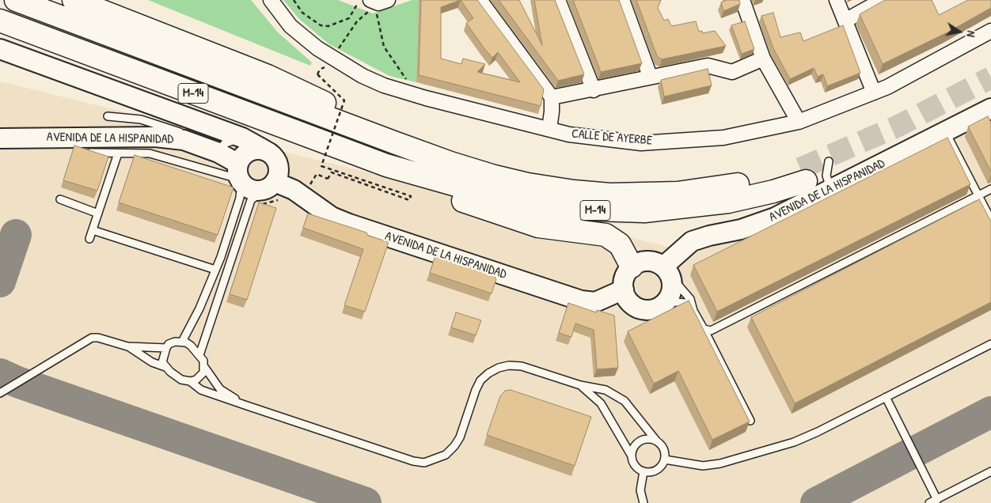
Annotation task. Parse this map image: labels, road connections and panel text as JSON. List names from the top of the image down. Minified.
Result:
{"streets":{"highway":["M-14"],"street":["CALLE DE AYERBE","AVENIDA DE LA HISPANIDAD"]},"north":"right"}
